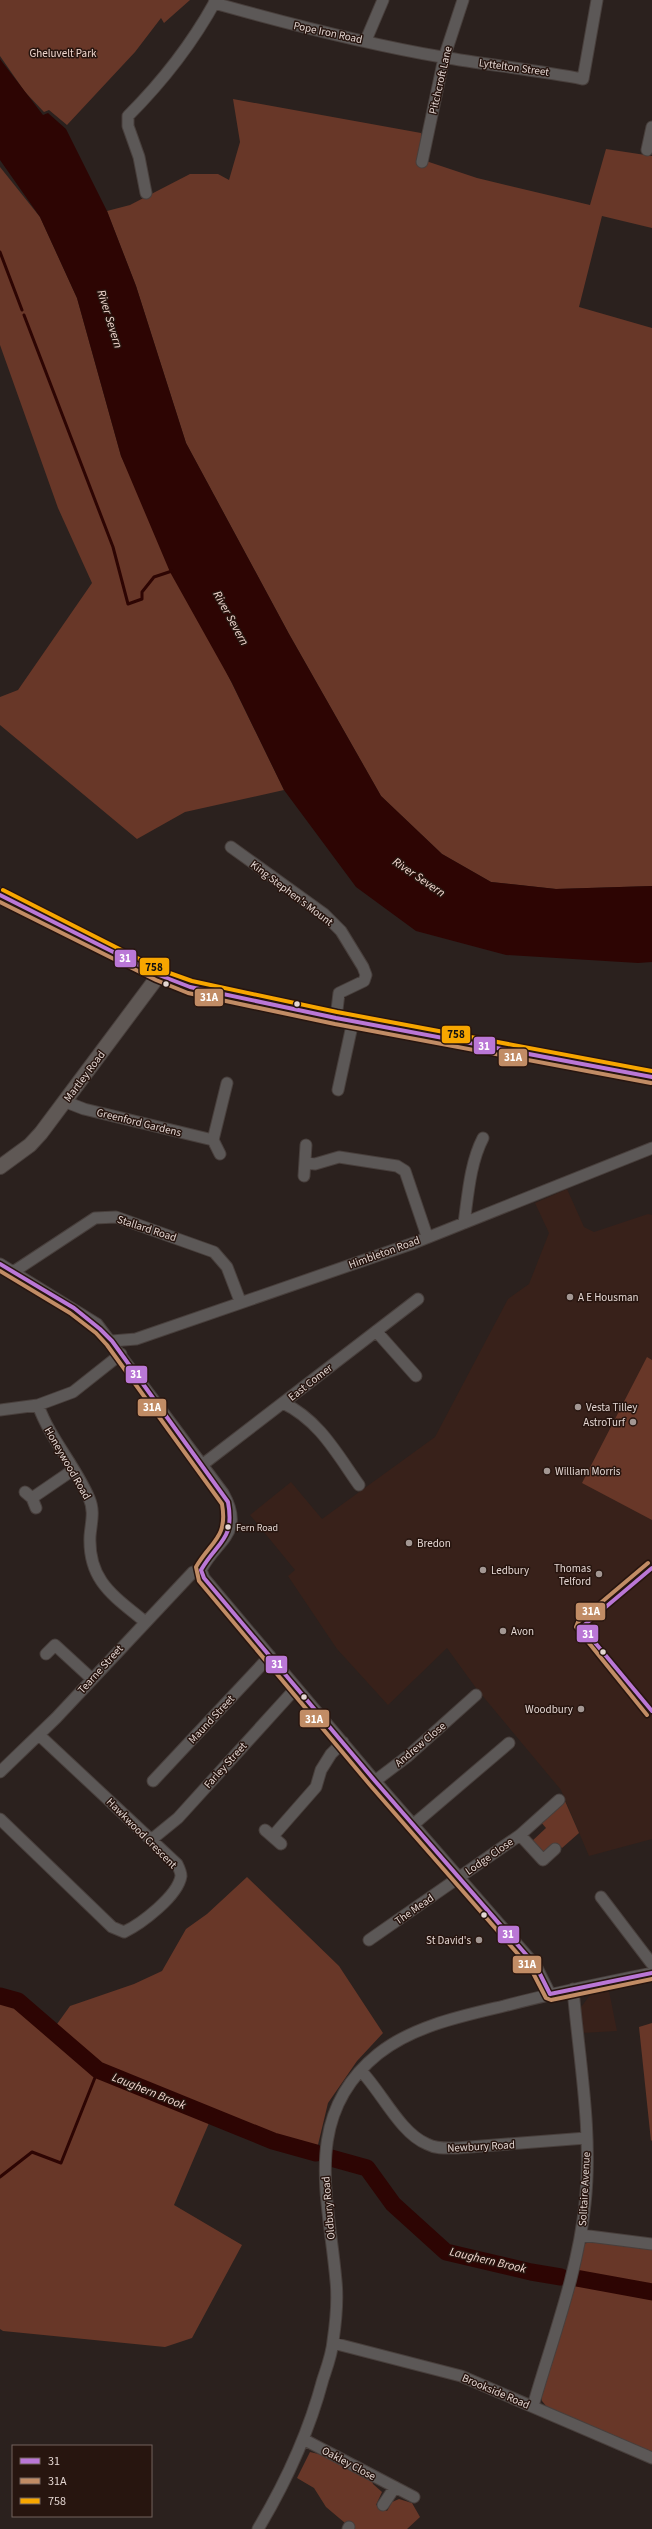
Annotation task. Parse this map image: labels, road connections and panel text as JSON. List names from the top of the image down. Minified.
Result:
{"streets":{"main road":["Martley Road"],"street":["Pope Iron Road","Lyttelton Street","Pitchcroft Lane","King Stephen's Mount","Greenford Gardens","Stallard Road","Himbleton Road","East Comer","Honeywood Road","Tearne Street","Maund Street","Andrew Close","Farley Street","Hawkwood Crescent","Lodge Close","The Mead","Newbury Road","Solitaire Avenue","Oldbury Road","Brookside Road","Oakley Close"]},"crossings":[["Pope Iron Road","Lyttelton Street"],["Pope Iron Road","Pitchcroft Lane"],["Lyttelton Street","Pitchcroft Lane"],["Martley Road","Greenford Gardens"],["Stallard Road","Himbleton Road"],["Honeywood Road","Tearne Street"],["Tearne Street","Hawkwood Crescent"],["Farley Street","Hawkwood Crescent"],["Lodge Close","The Mead"],["Newbury Road","Solitaire Avenue"],["Newbury Road","Oldbury Road"],["Solitaire Avenue","Oldbury Road"],["Solitaire Avenue","Brookside Road"],["Oldbury Road","Brookside Road"],["Oldbury Road","Oakley Close"]],"water":["River Severn","Laughern Brook"],"parks":["Gheluvelt Park"],"places":["A E Housman","Vesta Tilley","AstroTurf","William Morris","Fern Road","Bredon","Ledbury","Thomas Telford","Avon","Woodbury","St David's"],"lines":["transit line 758","transit line 31","transit line 31A"],"legend":["31","31A","758"]}
